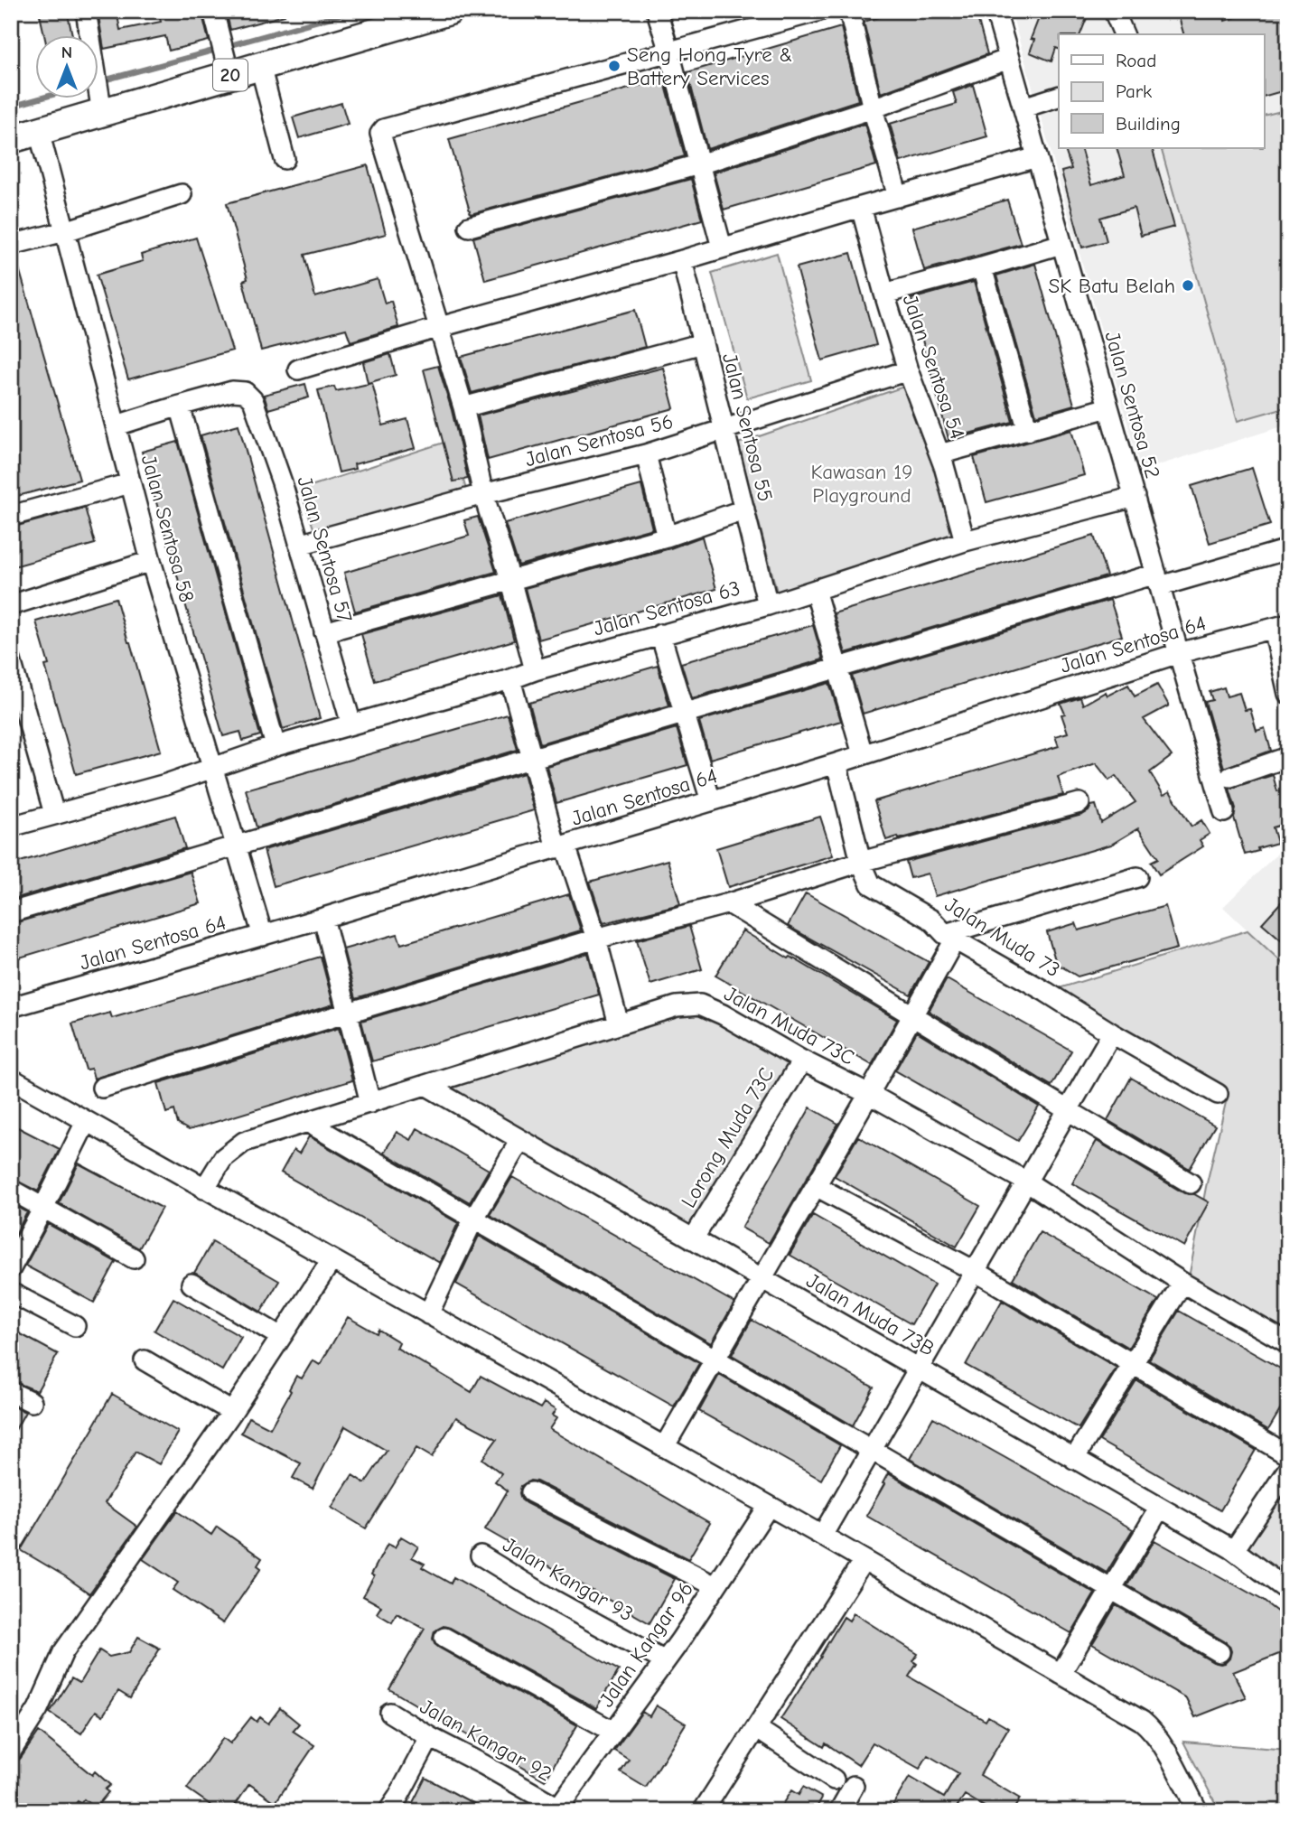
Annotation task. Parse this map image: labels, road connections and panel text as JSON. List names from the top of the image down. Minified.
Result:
{"streets":{"highway":["20"],"street":["Jalan Sentosa 54","Jalan Sentosa 52","Jalan Sentosa 55","Jalan Sentosa 56","Jalan Sentosa 58","Jalan Sentosa 57","Jalan Sentosa 63","Jalan Sentosa 64","Jalan Muda 73","Jalan Muda 73C","Lorong Muda 73C","Jalan Muda 73B","Jalan Kangar 93","Jalan Kangar 96","Jalan Kangar 92"]},"crossings":[["20","Jalan Sentosa 58"],["Jalan Sentosa 54","Jalan Sentosa 56"],["Jalan Sentosa 54","Jalan Sentosa 63"],["Jalan Sentosa 52","Jalan Sentosa 63"],["Jalan Sentosa 52","Jalan Sentosa 64"],["Jalan Sentosa 55","Jalan Sentosa 56"],["Jalan Sentosa 55","Jalan Sentosa 63"],["Jalan Sentosa 56","Jalan Sentosa 57"],["Jalan Sentosa 58","Jalan Sentosa 63"],["Jalan Sentosa 58","Jalan Sentosa 64"],["Jalan Sentosa 57","Jalan Sentosa 63"],["Jalan Sentosa 64","Jalan Muda 73"],["Jalan Muda 73C","Lorong Muda 73C"],["Jalan Muda 73C","Jalan Muda 73B"],["Lorong Muda 73C","Jalan Muda 73B"],["Jalan Kangar 93","Jalan Kangar 96"],["Jalan Kangar 96","Jalan Kangar 92"]],"parks":["Kawasan 19 Playground"],"places":["Seng Hong Tyre & Battery Services","SK Batu Belah"],"legend":["Road","Park","Building"],"north":"top"}
